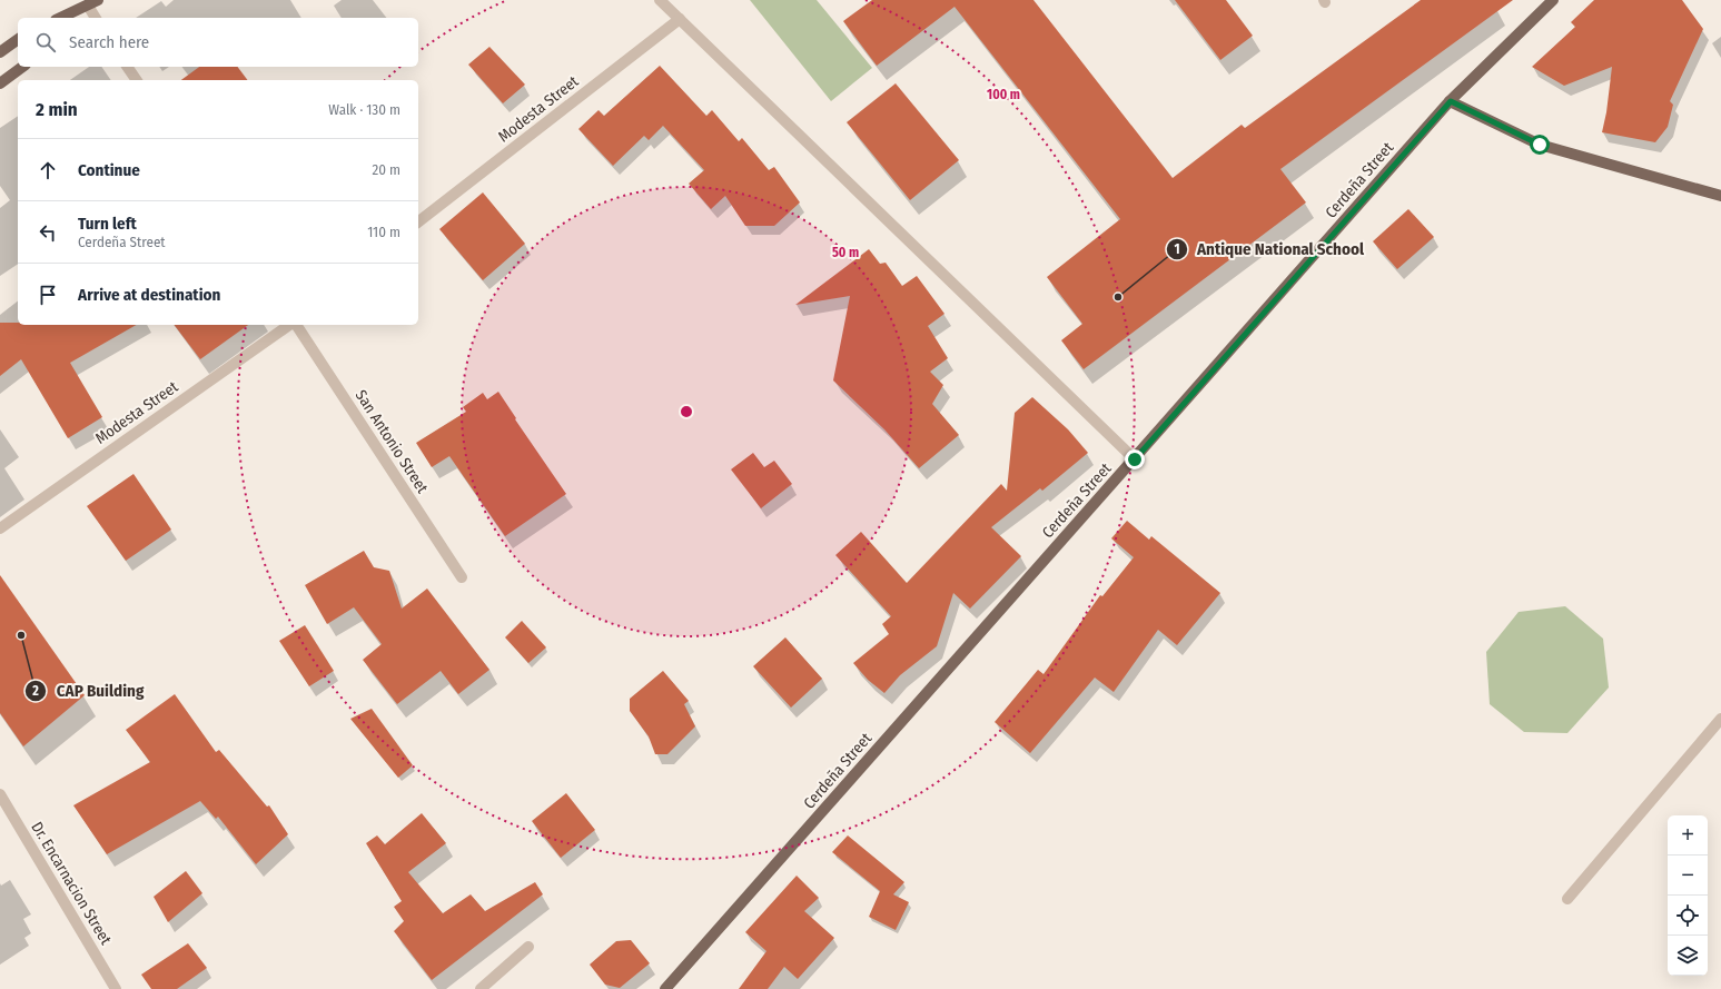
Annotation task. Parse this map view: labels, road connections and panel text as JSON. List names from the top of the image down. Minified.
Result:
{"streets":{"main road":["Cerdeña Street"],"street":["Modesta Street","San Antonio Street","Dr. Encarnacion Street"]},"places":["Antique National School","CAP Building"],"page":{"search":"Search here","heading":["2 min","Walk · 130 m"],"list":[["Continue","20 m"],["Turn left","Cerdeña Street","110 m"],"Arrive at destination"],"map_buttons":["+","−"]},"rings":["100 m","50 m"]}
